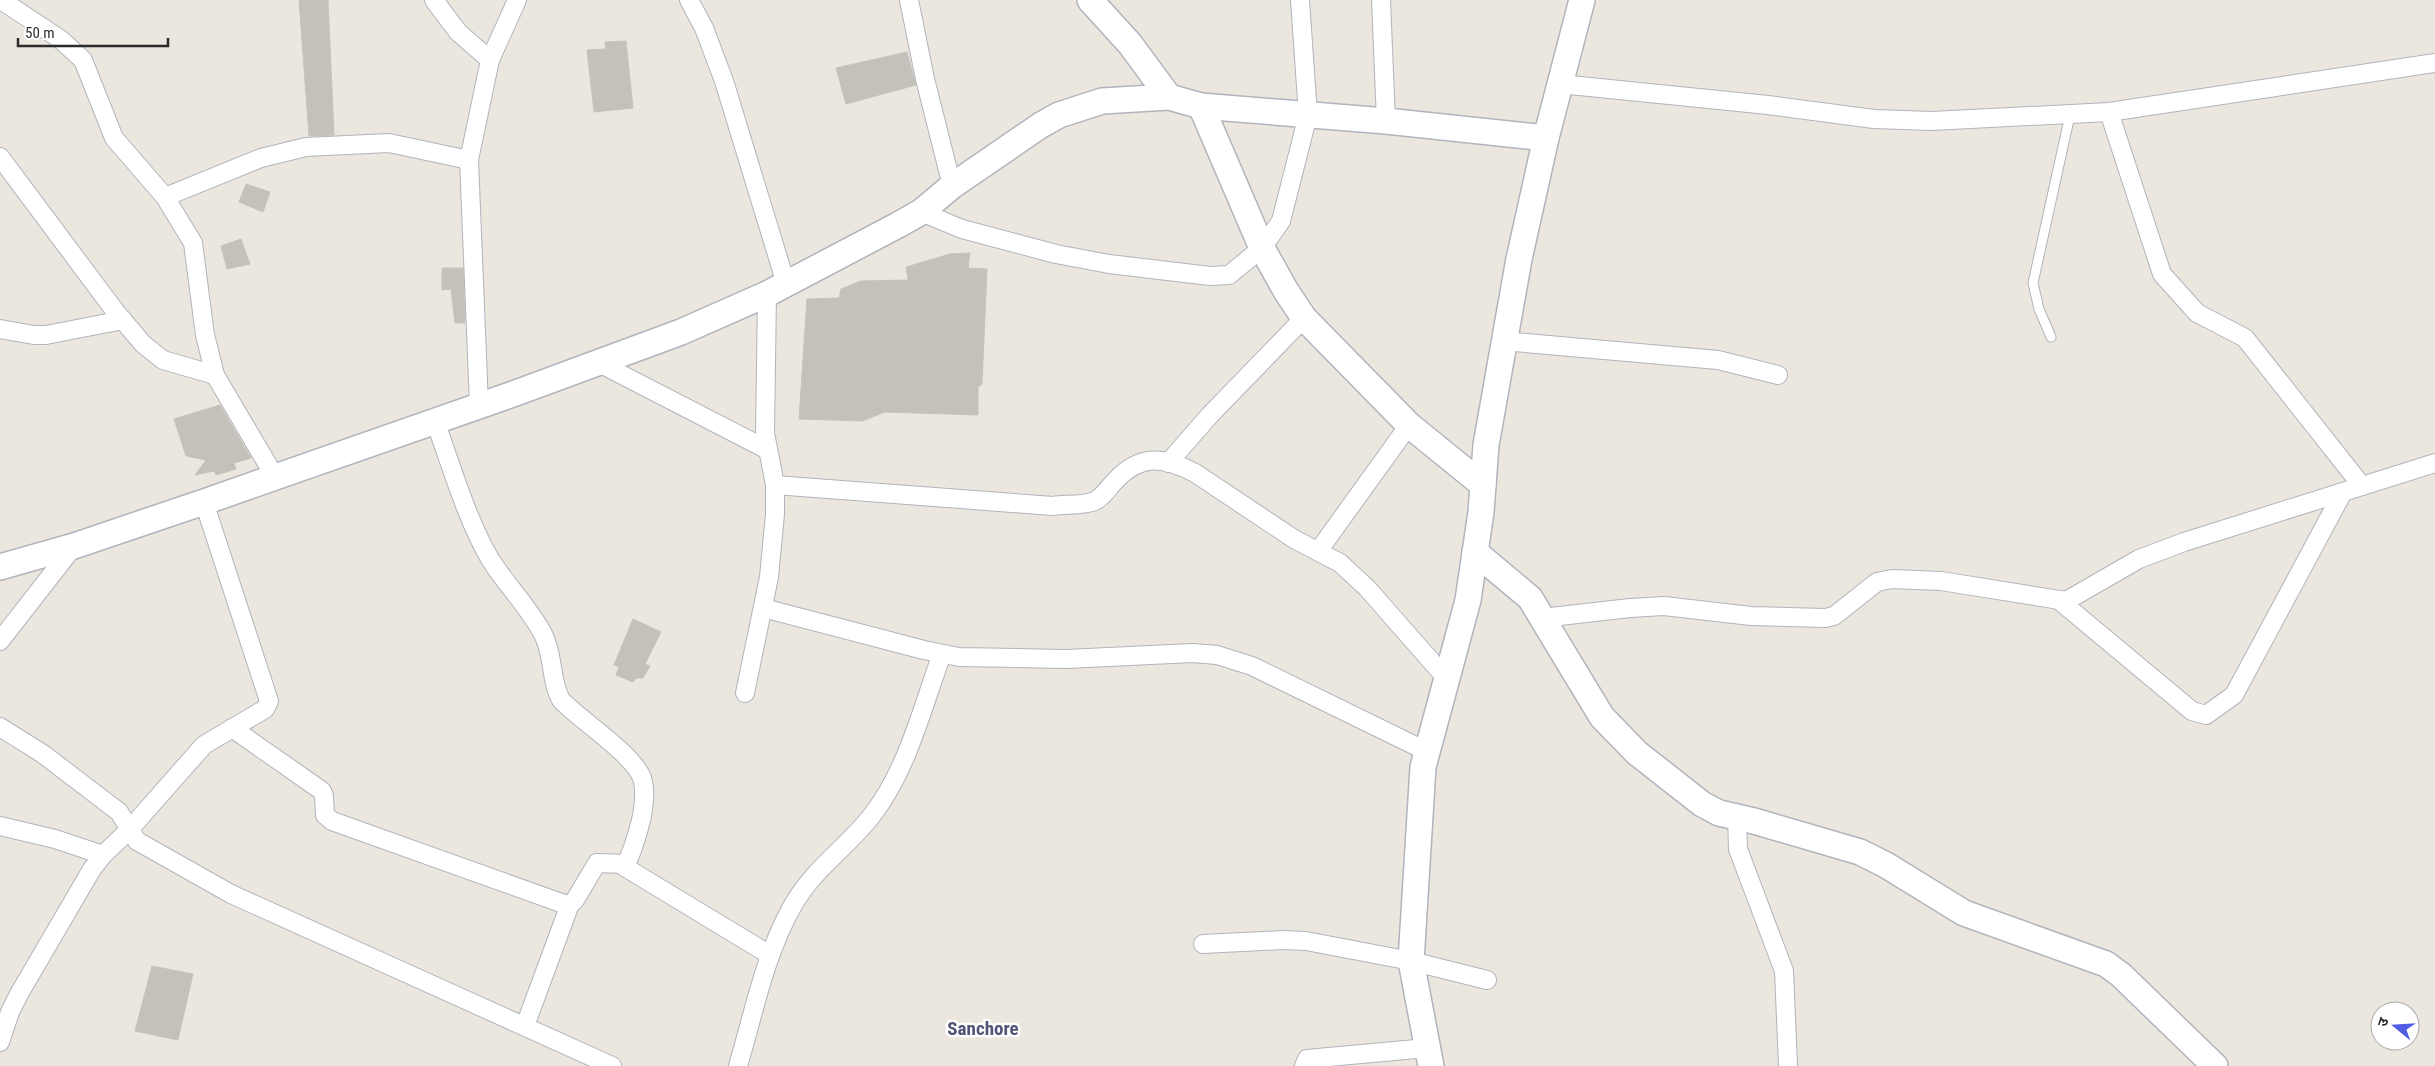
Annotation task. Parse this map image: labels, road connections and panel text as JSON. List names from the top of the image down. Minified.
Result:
{"districts":["Sanchore"],"scale_bar":"50 m","north":"left"}
